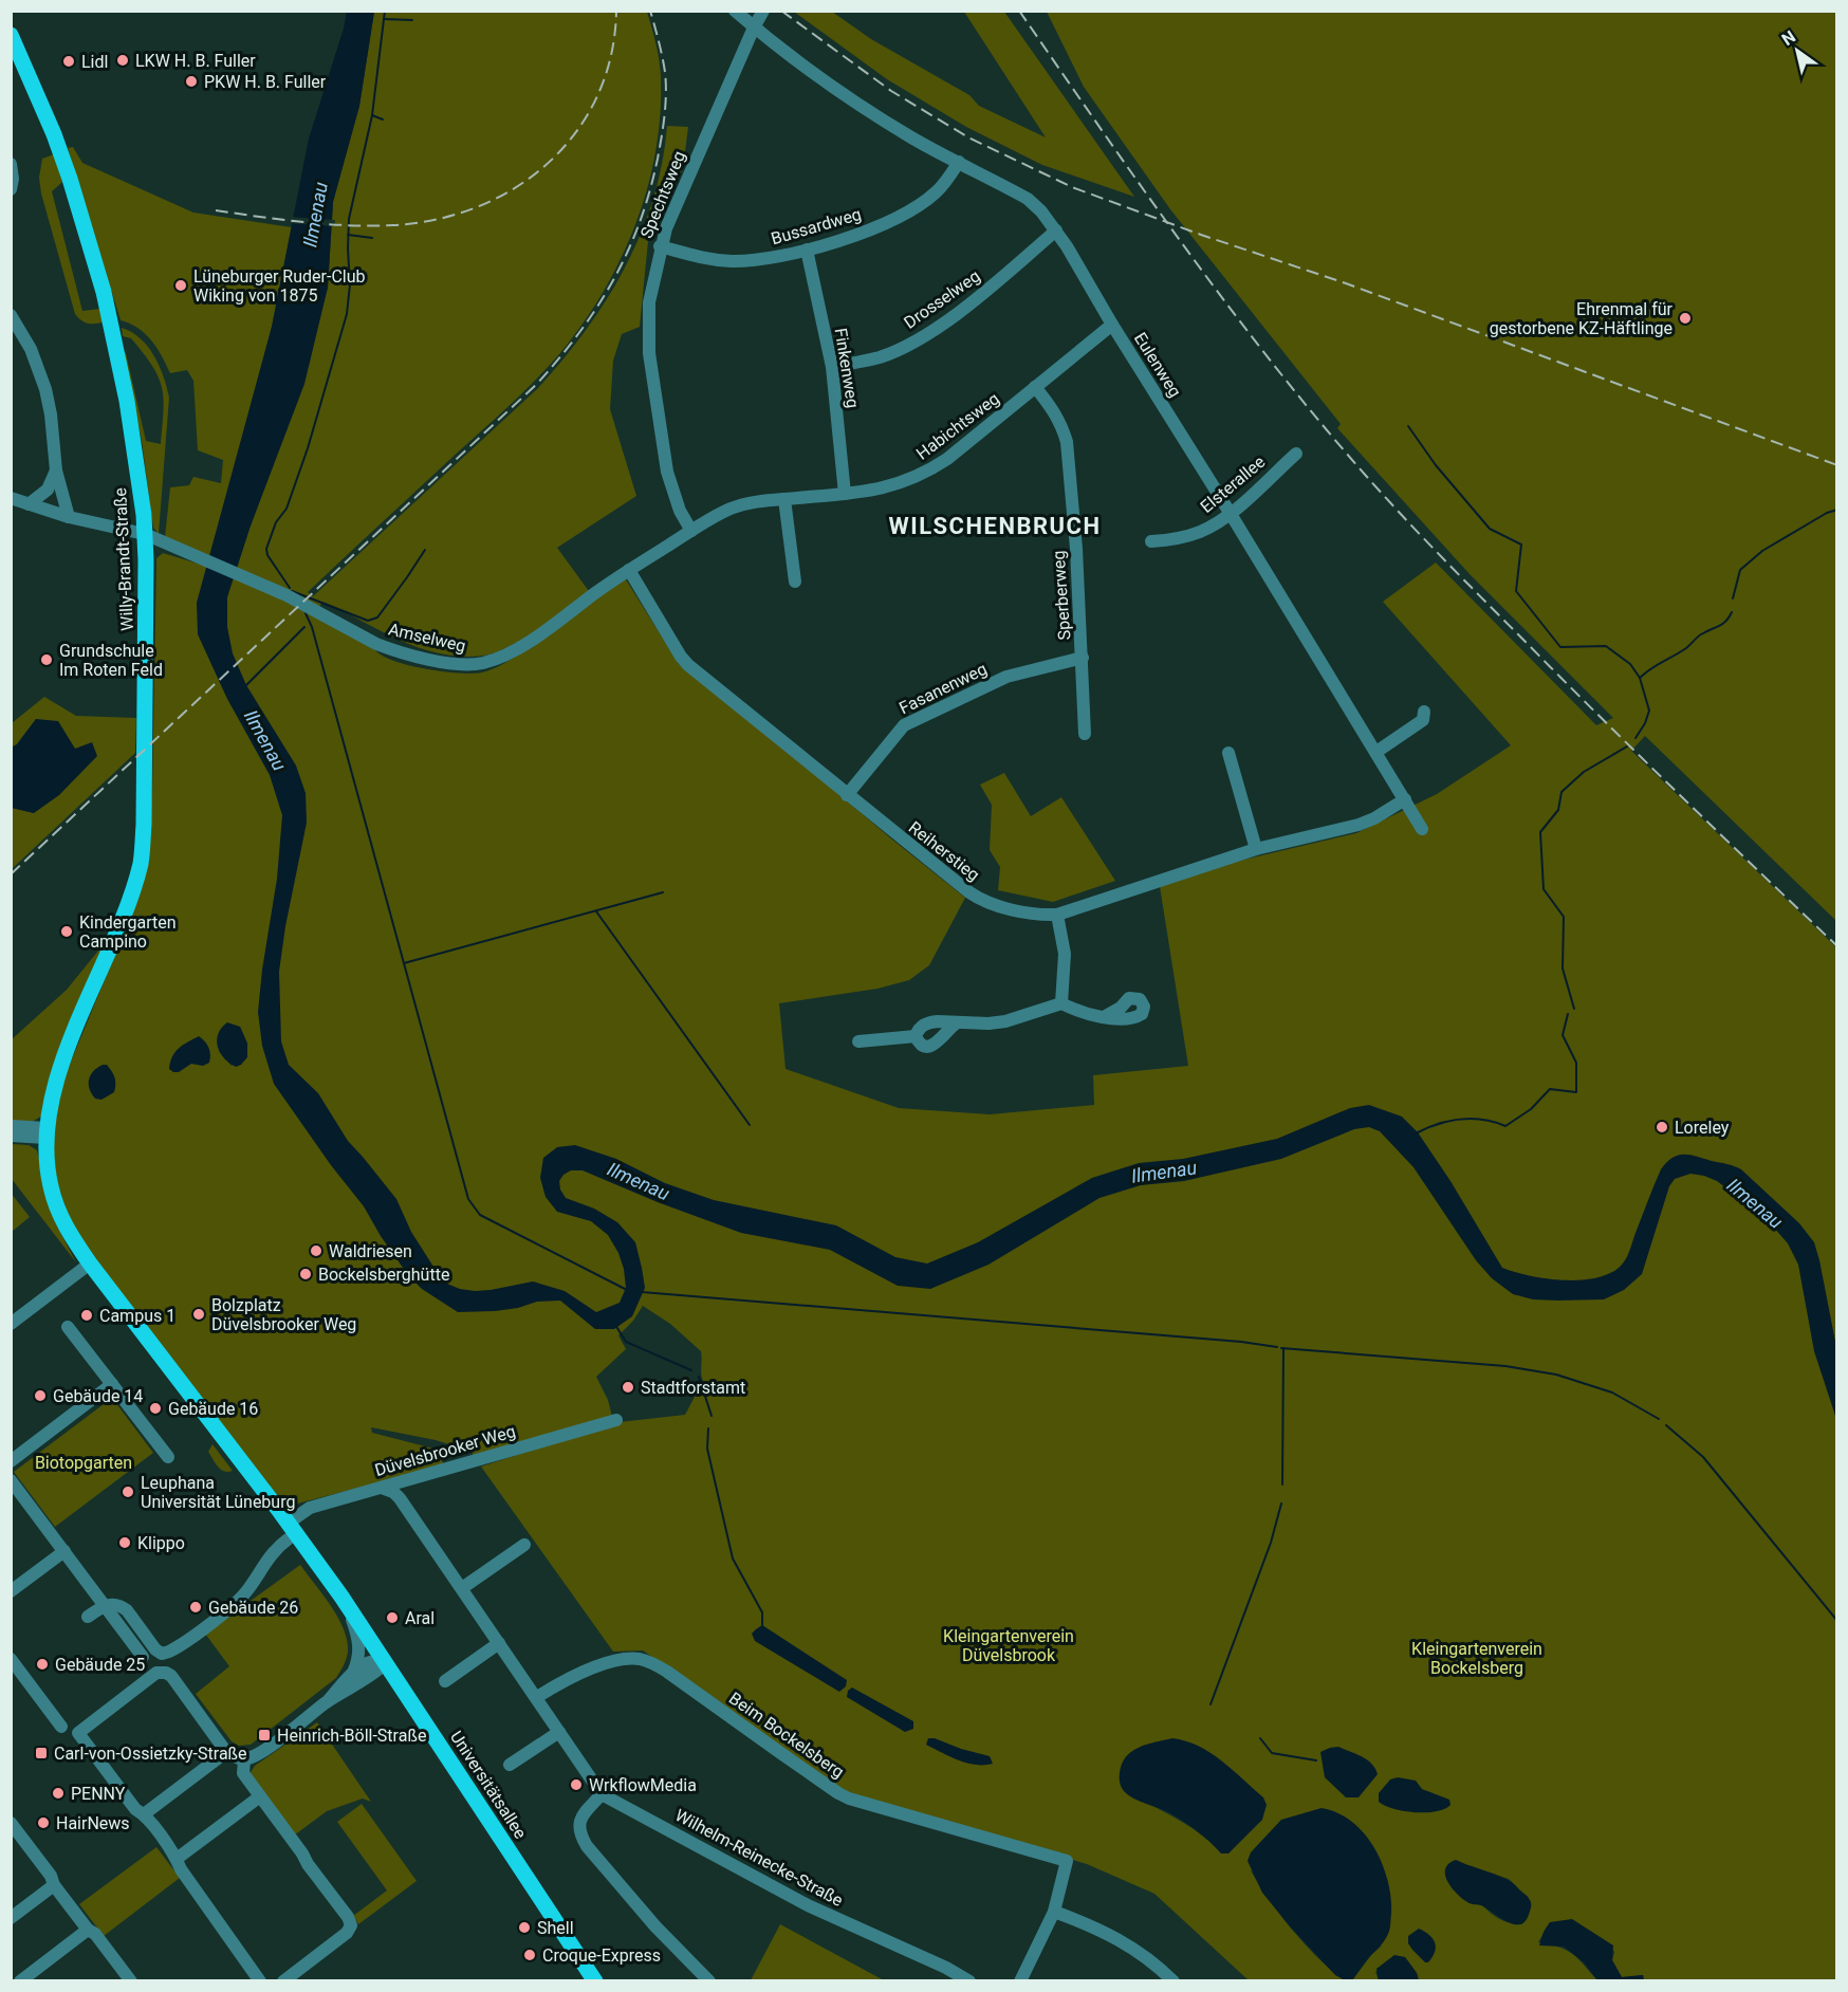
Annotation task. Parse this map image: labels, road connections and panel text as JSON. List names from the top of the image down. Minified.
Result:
{"streets":{"main road":["Willy-Brandt-Straße","Universitätsallee"],"street":["Spechtsweg","Bussardweg","Drosselweg","Eulenweg","Finkenweg","Habichtsweg","Elsterallee","Sperberweg","Amselweg","Fasanenweg","Reiherstieg","Düvelsbrooker Weg","Beim Bockelsberg","Wilhelm-Reinecke-Straße"]},"crossings":[["Spechtsweg","Bussardweg"],["Spechtsweg","Eulenweg"],["Spechtsweg","Habichtsweg"],["Spechtsweg","Amselweg"],["Bussardweg","Eulenweg"],["Bussardweg","Finkenweg"],["Drosselweg","Eulenweg"],["Drosselweg","Finkenweg"],["Eulenweg","Habichtsweg"],["Eulenweg","Elsterallee"],["Eulenweg","Reiherstieg"],["Finkenweg","Habichtsweg"],["Habichtsweg","Sperberweg"],["Habichtsweg","Amselweg"],["Willy-Brandt-Straße","Amselweg"],["Willy-Brandt-Straße","Universitätsallee"],["Sperberweg","Fasanenweg"],["Amselweg","Reiherstieg"],["Fasanenweg","Reiherstieg"],["Düvelsbrooker Weg","Universitätsallee"],["Düvelsbrooker Weg","Wilhelm-Reinecke-Straße"],["Beim Bockelsberg","Wilhelm-Reinecke-Straße"]],"districts":["WILSCHENBRUCH"],"water":["Ilmenau"],"parks":["Biotopgarten","Kleingartenverein Düvelsbrook","Kleingartenverein Bockelsberg"],"places":{"other":["LKW H. B. Fuller","Lidl","PKW H. B. Fuller","Lüneburger Ruder-Club Wiking von 1875","Ehrenmal für gestorbene KZ-Häftlinge","Grundschule Im Roten Feld","Kindergarten Campino","Loreley","Waldriesen","Bockelsberghütte","Bolzplatz Düvelsbrooker Weg","Campus 1","Stadtforstamt","Gebäude 14","Gebäude 16","Leuphana Universität Lüneburg","Klippo","Gebäude 26","Aral","Gebäude 25","WrkflowMedia","PENNY","HairNews","Shell","Croque-Express"],"transit":["Heinrich-Böll-Straße","Carl-von-Ossietzky-Straße"]},"north":"top left"}
